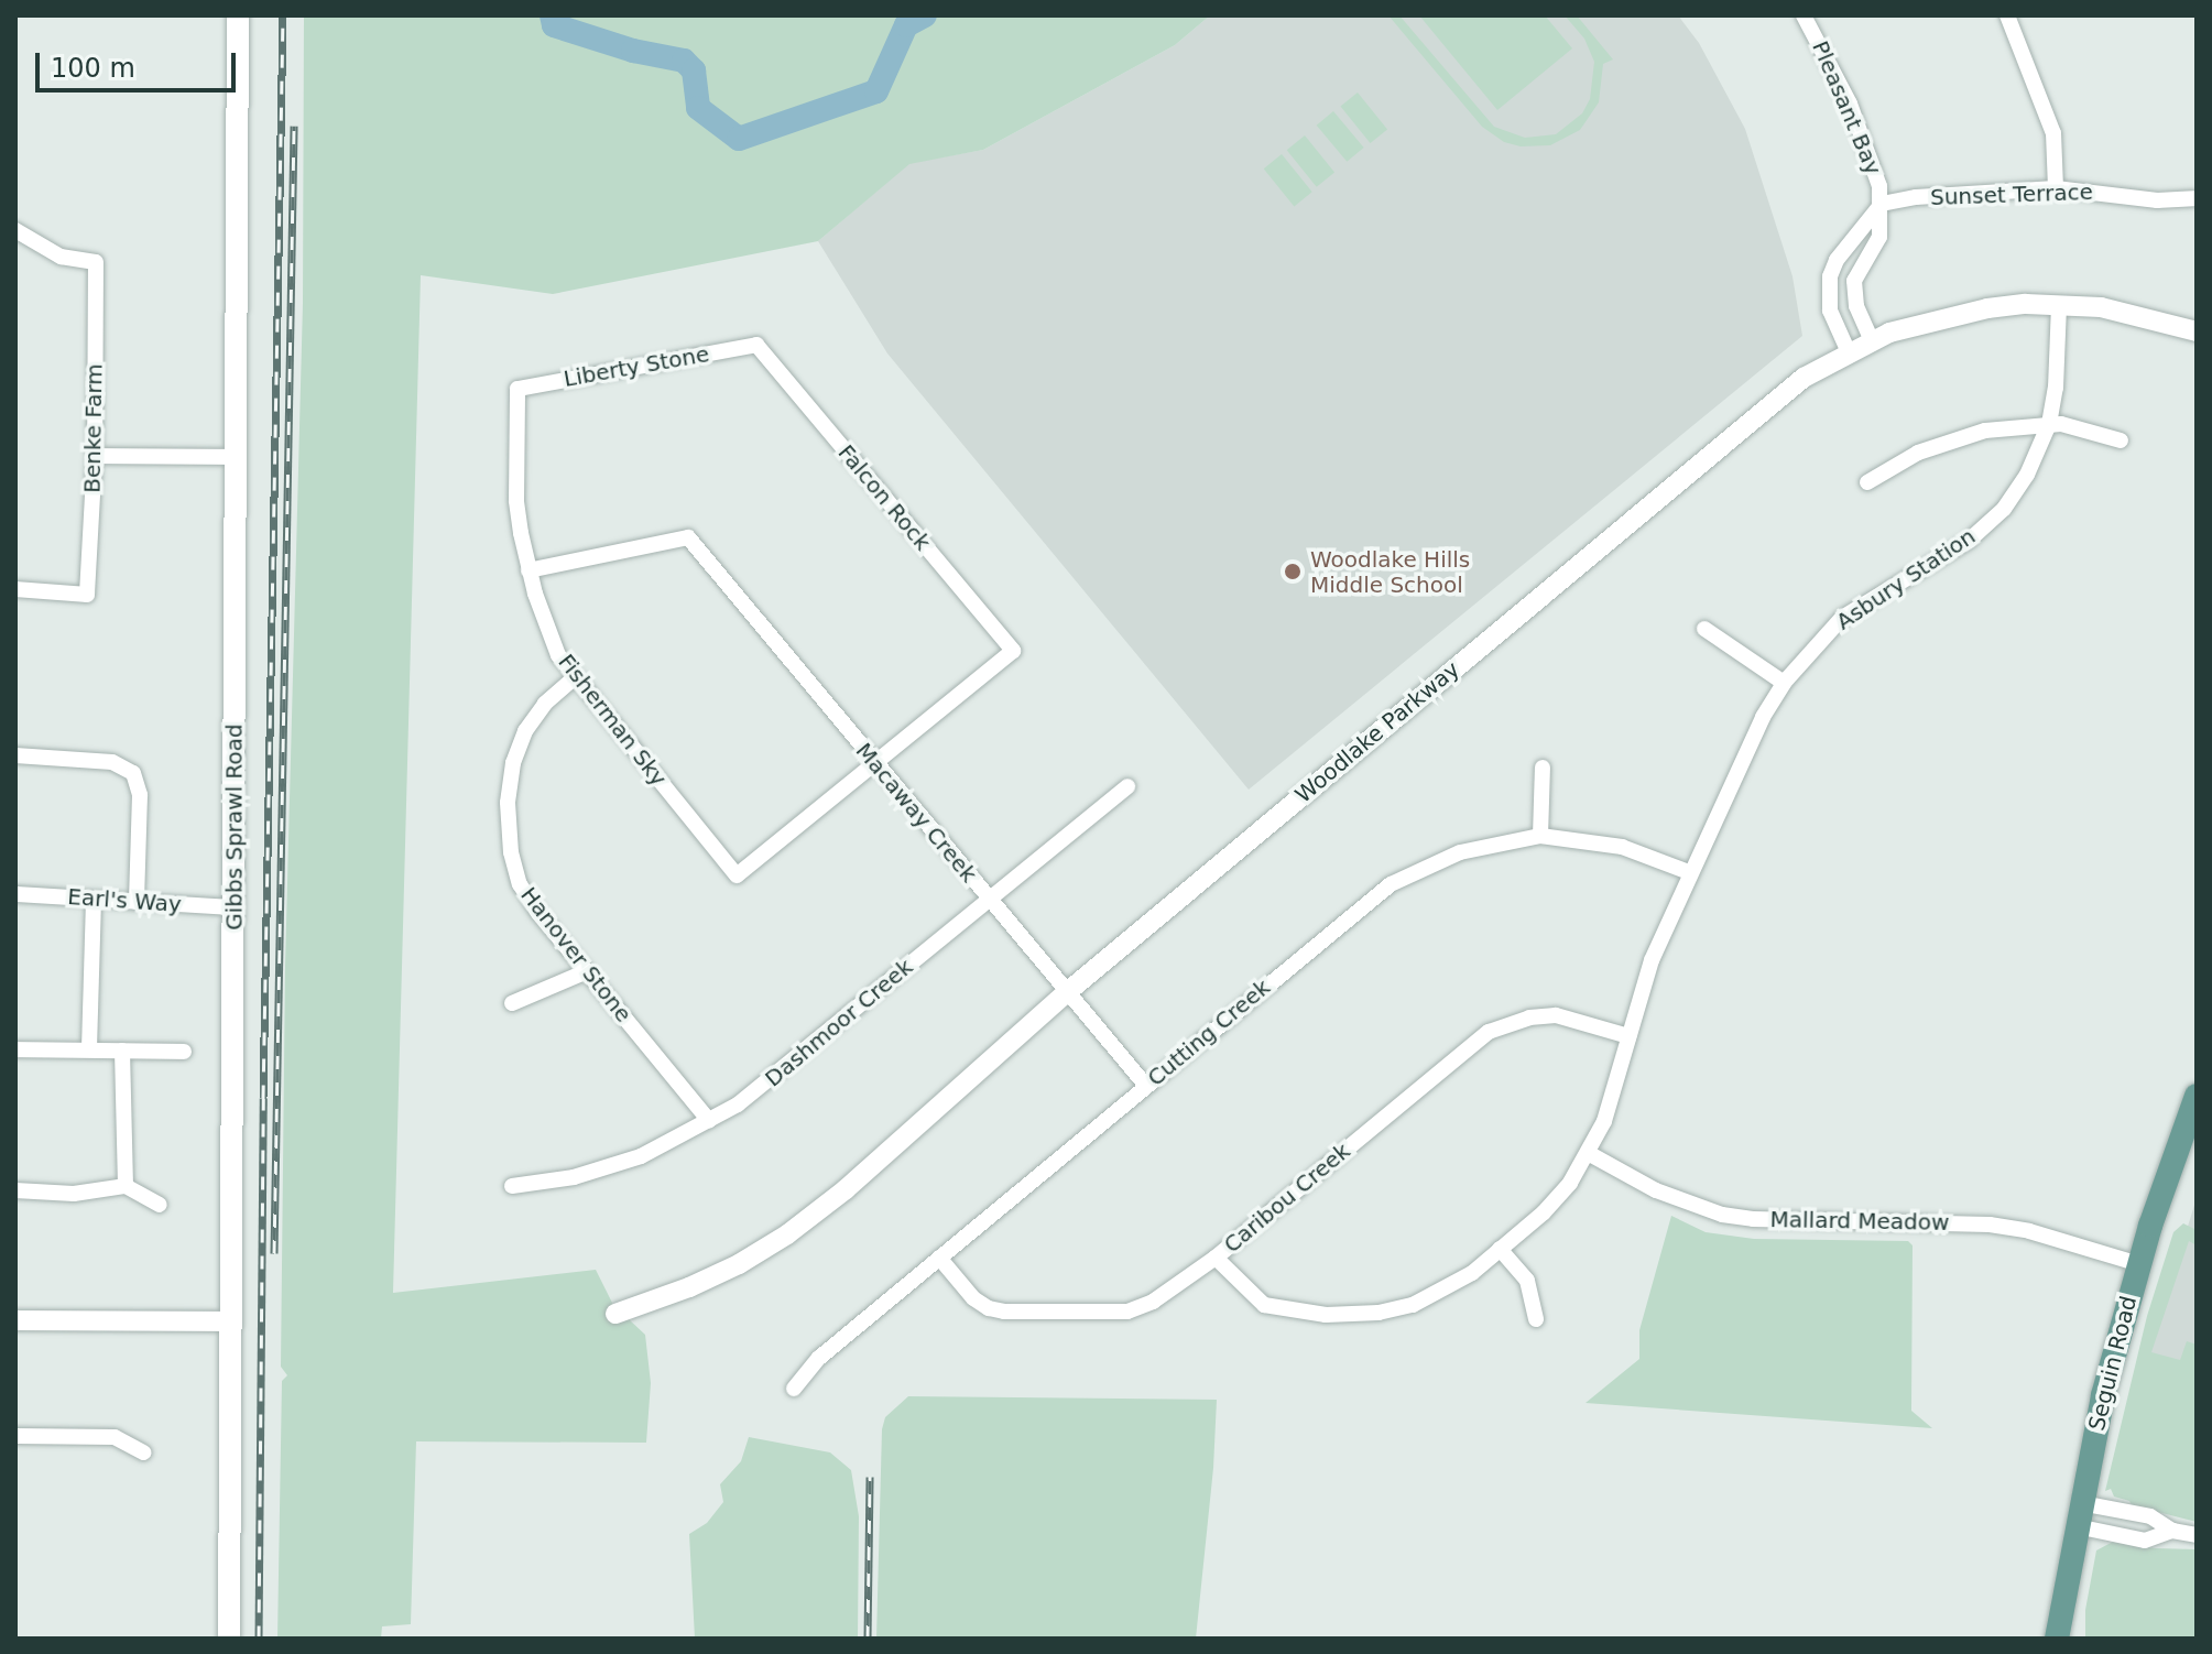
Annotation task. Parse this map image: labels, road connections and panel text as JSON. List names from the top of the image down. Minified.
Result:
{"streets":{"main road":["Gibbs Sprawl Road","Seguin Road"],"street":["Pleasant Bay","Sunset Terrace","Liberty Stone","Benke Farm","Falcon Rock","Asbury Station","Fisherman Sky","Woodlake Parkway","Macaway Creek","Earl's Way","Hanover Stone","Dashmoor Creek","Cutting Creek","Caribou Creek","Mallard Meadow"]},"crossings":[["Pleasant Bay","Sunset Terrace"],["Liberty Stone","Falcon Rock"],["Liberty Stone","Fisherman Sky"],["Falcon Rock","Fisherman Sky"],["Falcon Rock","Macaway Creek"],["Asbury Station","Woodlake Parkway"],["Asbury Station","Cutting Creek"],["Asbury Station","Caribou Creek"],["Asbury Station","Mallard Meadow"],["Fisherman Sky","Macaway Creek"],["Fisherman Sky","Hanover Stone"],["Woodlake Parkway","Macaway Creek"],["Macaway Creek","Dashmoor Creek"],["Macaway Creek","Cutting Creek"],["Gibbs Sprawl Road","Earl's Way"],["Hanover Stone","Dashmoor Creek"],["Cutting Creek","Caribou Creek"],["Mallard Meadow","Seguin Road"]],"places":["Woodlake Hills Middle School"],"scale_bar":"100 m"}
